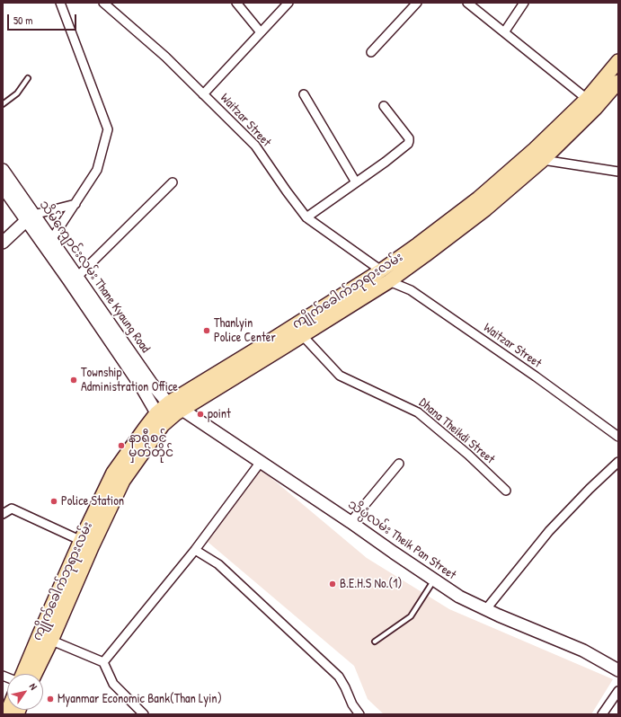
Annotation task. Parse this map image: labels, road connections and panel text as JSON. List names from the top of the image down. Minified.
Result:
{"streets":{"main road":["သိမ်ကျောင်းလမ်း Thane Kyaung Road","ကျိုက်ခေါက်ဘုရားလမ်း","သိပ္ပံလမ်း Theik Pan Street"],"street":["Waitzar Street","Dhana Theikdi Street"]},"crossings":[["Waitzar Street","ကျိုက်ခေါက်ဘုရားလမ်း"],["သိမ်ကျောင်းလမ်း Thane Kyaung Road","ကျိုက်ခေါက်ဘုရားလမ်း"],["သိမ်ကျောင်းလမ်း Thane Kyaung Road","သိပ္ပံလမ်း Theik Pan Street"],["ကျိုက်ခေါက်ဘုရားလမ်း","Dhana Theikdi Street"],["ကျိုက်ခေါက်ဘုရားလမ်း","သိပ္ပံလမ်း Theik Pan Street"]],"places":["Thanlyin Police Center","Township Administration Office","point","နာရီစင် မှတ်တိုင်","Police Station","B.E.H.S No.(1)","Myanmar Economic Bank(Than Lyin)"],"scale_bar":"50 m","north":"top right"}
